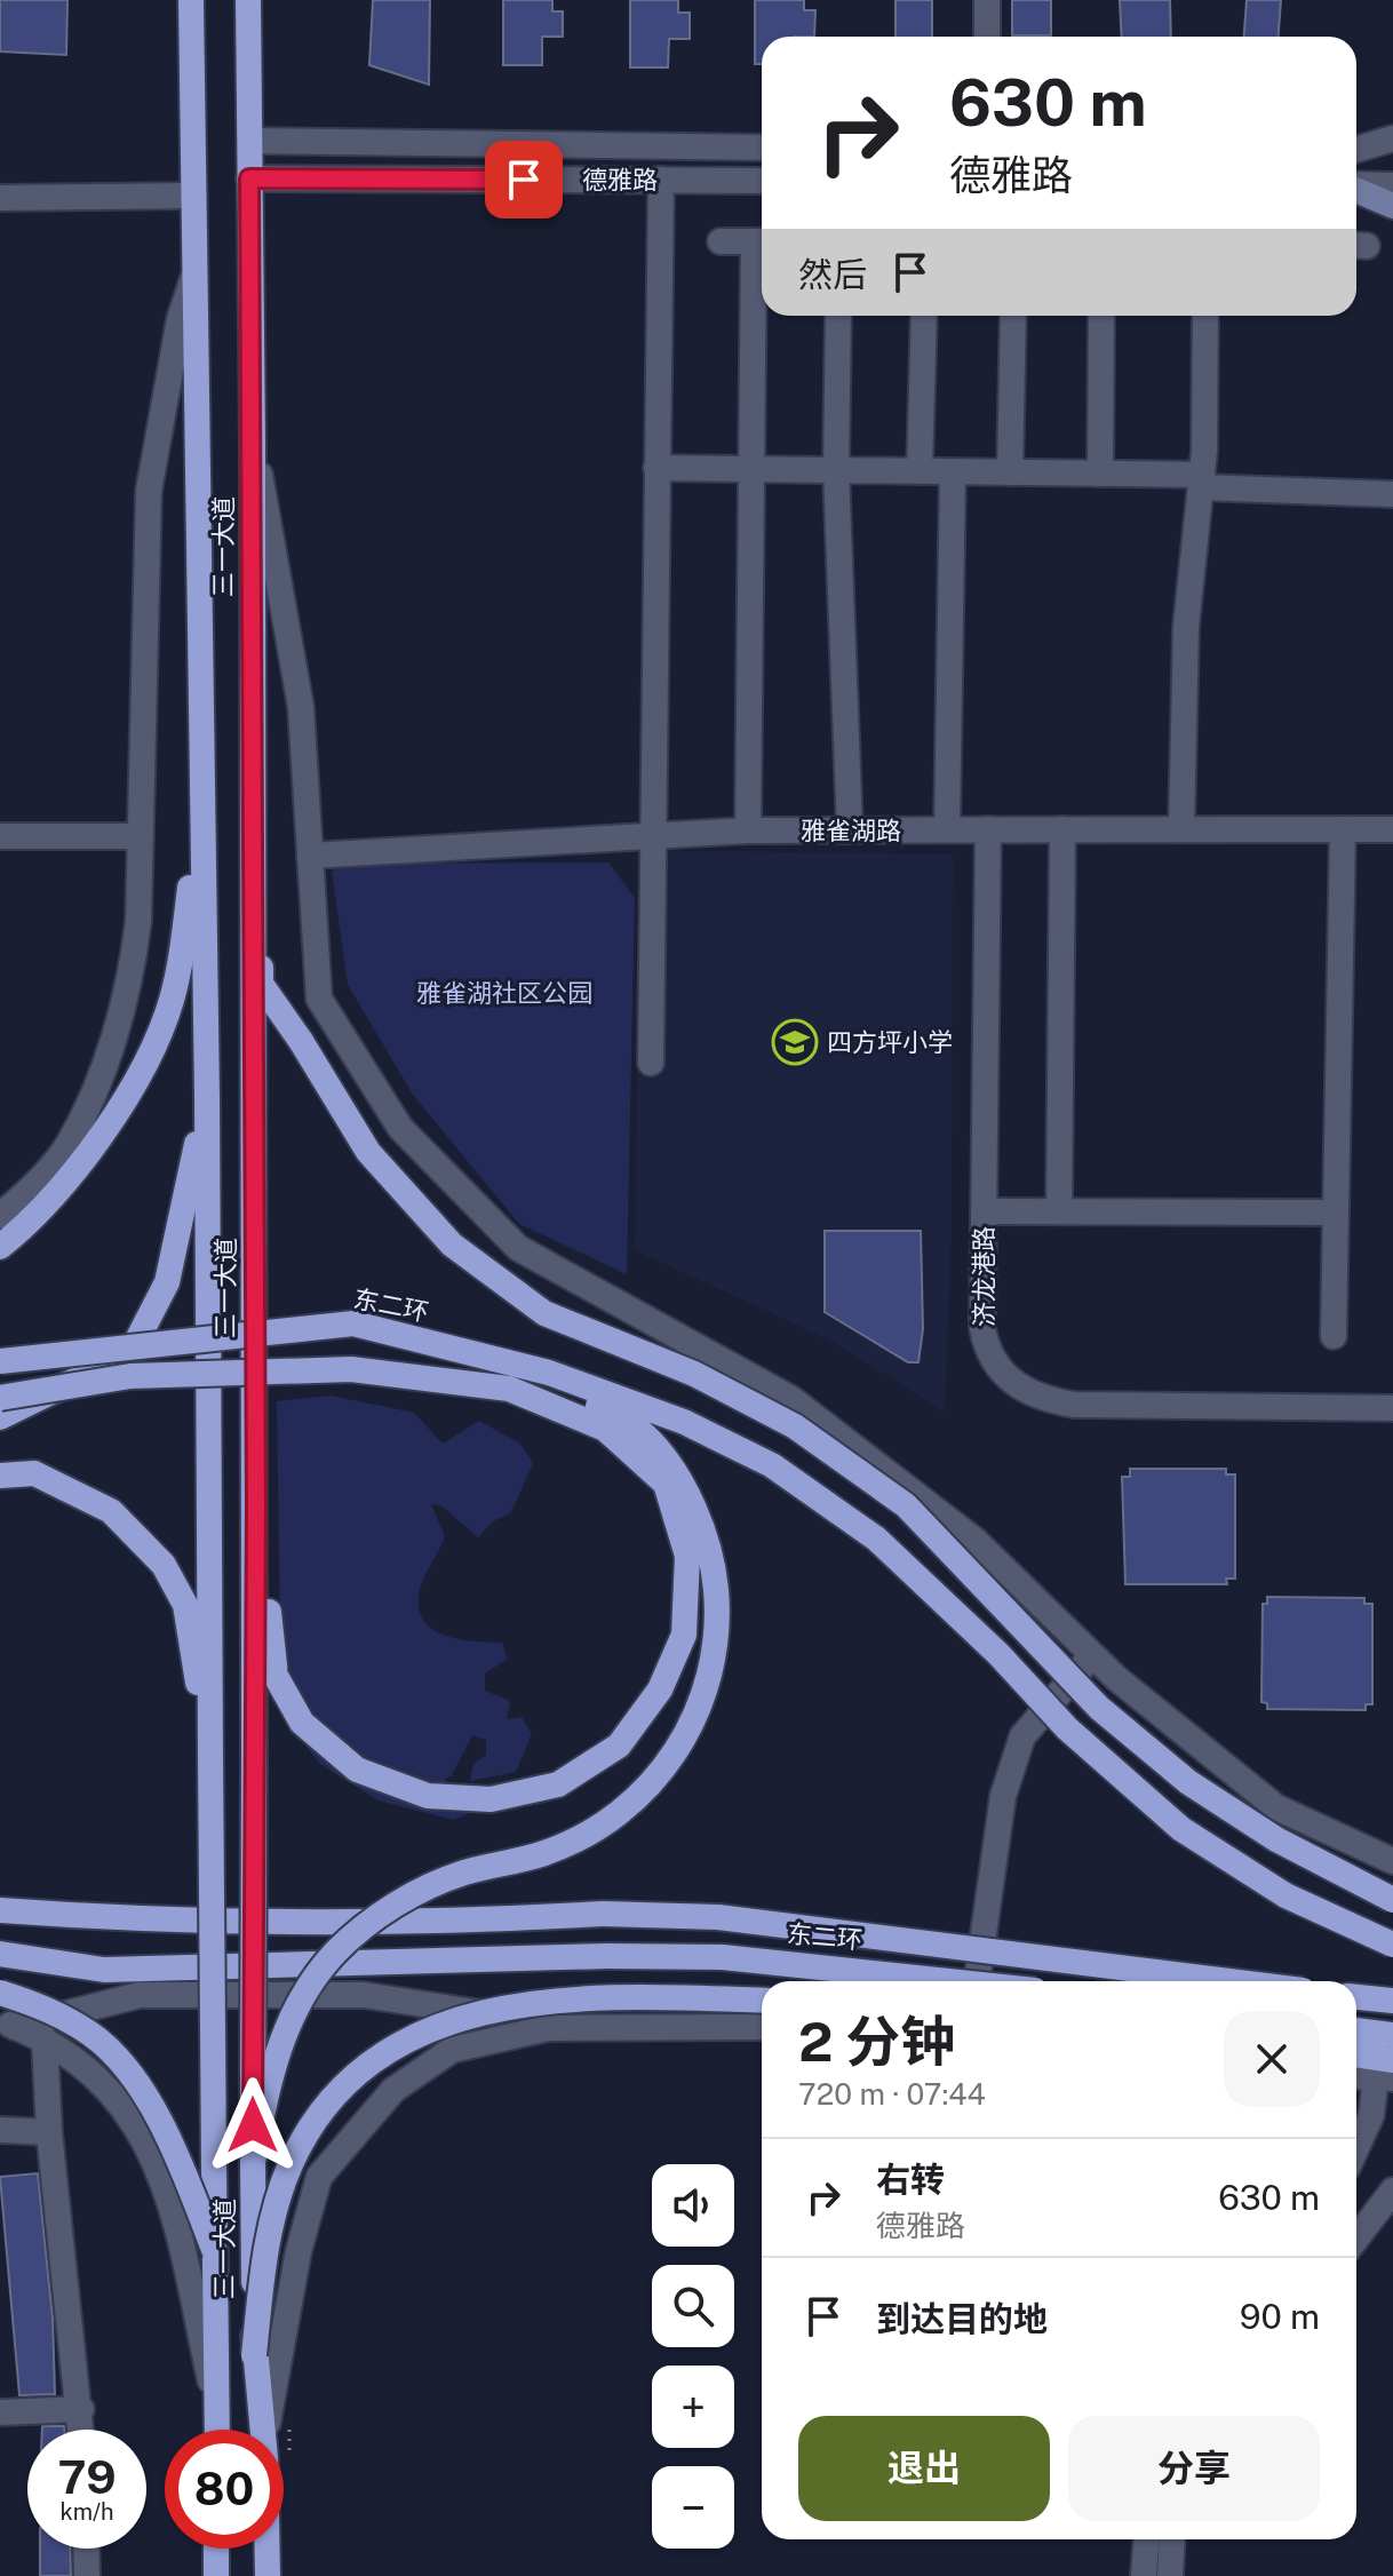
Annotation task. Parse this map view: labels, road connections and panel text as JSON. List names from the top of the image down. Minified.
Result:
{"streets":{"highway":["三一大道","东二环"],"street":["德雅路","雅雀湖路","济龙港路"]},"crossings":[["德雅路","三一大道"],["雅雀湖路","济龙港路"]],"parks":["雅雀湖社区公园"],"places":{"school or university":["四方坪小学"]},"page":{"turn":["630 m","德雅路"],"then":"然后","heading":["2 分钟","720 m · 07:44"],"list":[{"name":"右转","note":"德雅路","value":"630 m"},{"name":"到达目的地","value":"90 m"}],"map_buttons":["+","−"],"buttons":["退出","分享"],"speed":"79 km/h","limit":"80"}}
